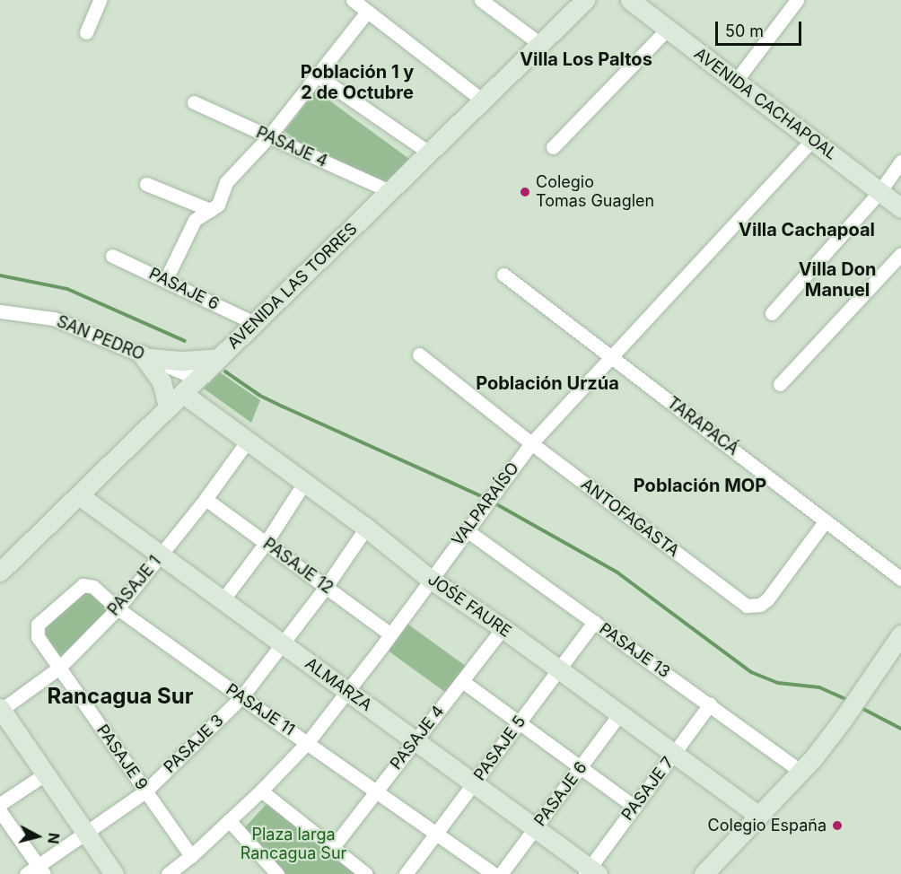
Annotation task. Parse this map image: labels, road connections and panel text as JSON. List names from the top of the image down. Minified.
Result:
{"streets":{"street":["AVENIDA CACHAPOAL","PASAJE 4","AVENIDA LAS TORRES","PASAJE 6","SAN PEDRO","TARAPACÁ","VALPARAÍSO","ANTOFAGASTA","PASAJE 12","PASAJE 1","JOŚE FAURE","PASAJE 13","ALMARZA","PASAJE 11","PASAJE 3","PASAJE 5","PASAJE 9","PASAJE 7"]},"crossings":[["AVENIDA CACHAPOAL","VALPARAÍSO"],["PASAJE 4","AVENIDA LAS TORRES"],["PASAJE 4","JOŚE FAURE"],["PASAJE 4","ALMARZA"],["PASAJE 4","PASAJE 11"],["AVENIDA LAS TORRES","PASAJE 6"],["AVENIDA LAS TORRES","SAN PEDRO"],["AVENIDA LAS TORRES","JOŚE FAURE"],["AVENIDA LAS TORRES","ALMARZA"],["PASAJE 6","JOŚE FAURE"],["PASAJE 6","ALMARZA"],["TARAPACÁ","VALPARAÍSO"],["TARAPACÁ","ANTOFAGASTA"],["VALPARAÍSO","ANTOFAGASTA"],["VALPARAÍSO","PASAJE 12"],["VALPARAÍSO","JOŚE FAURE"],["VALPARAÍSO","PASAJE 13"],["VALPARAÍSO","ALMARZA"],["VALPARAÍSO","PASAJE 11"],["VALPARAÍSO","PASAJE 9"],["PASAJE 12","PASAJE 1"],["PASAJE 12","PASAJE 3"],["PASAJE 1","JOŚE FAURE"],["PASAJE 1","ALMARZA"],["PASAJE 1","PASAJE 11"],["PASAJE 1","PASAJE 9"],["JOŚE FAURE","PASAJE 3"],["JOŚE FAURE","PASAJE 5"],["JOŚE FAURE","PASAJE 7"],["PASAJE 13","PASAJE 5"],["PASAJE 13","PASAJE 7"],["ALMARZA","PASAJE 3"],["ALMARZA","PASAJE 5"],["ALMARZA","PASAJE 7"],["PASAJE 11","PASAJE 3"],["PASAJE 11","PASAJE 5"],["PASAJE 11","PASAJE 9"],["PASAJE 3","PASAJE 9"]],"districts":["Villa Los Paltos","Población 1 y 2 de Octubre","Villa Cachapoal","Villa Don Manuel","Población Urzúa","Población MOP","Rancagua Sur"],"parks":["Plaza larga Rancagua Sur"],"places":["Colegio Tomas Guaglen","Colegio España"],"scale_bar":"50 m","north":"right"}
